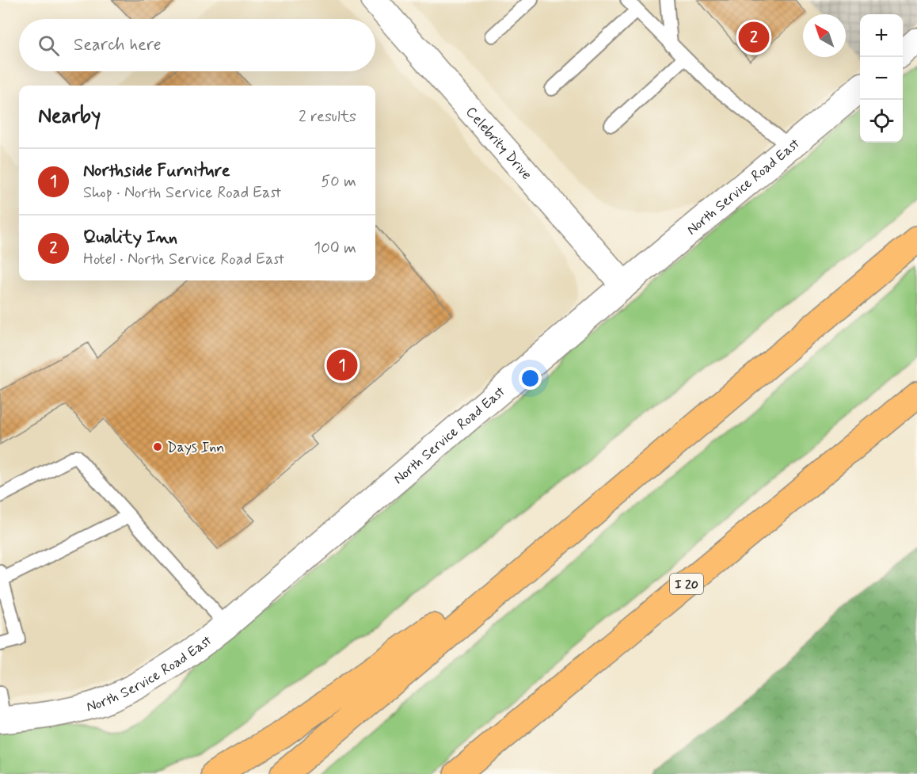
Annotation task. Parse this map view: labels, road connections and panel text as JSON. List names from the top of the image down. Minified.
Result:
{"streets":{"highway":["I 20"],"street":["Celebrity Drive","North Service Road East"]},"crossings":[["Celebrity Drive","North Service Road East"]],"places":["Days Inn"],"north":"top left","page":{"map_buttons":["+","−"],"search":"Search here","pins":["2","1"],"heading":["Nearby","2 results"],"list":[{"mark":"1","name":"Northside Furniture","note":"Shop · North Service Road East","value":"50 m"},{"mark":"2","name":"Quality Inn","note":"Hotel · North Service Road East","value":"100 m"}]}}
